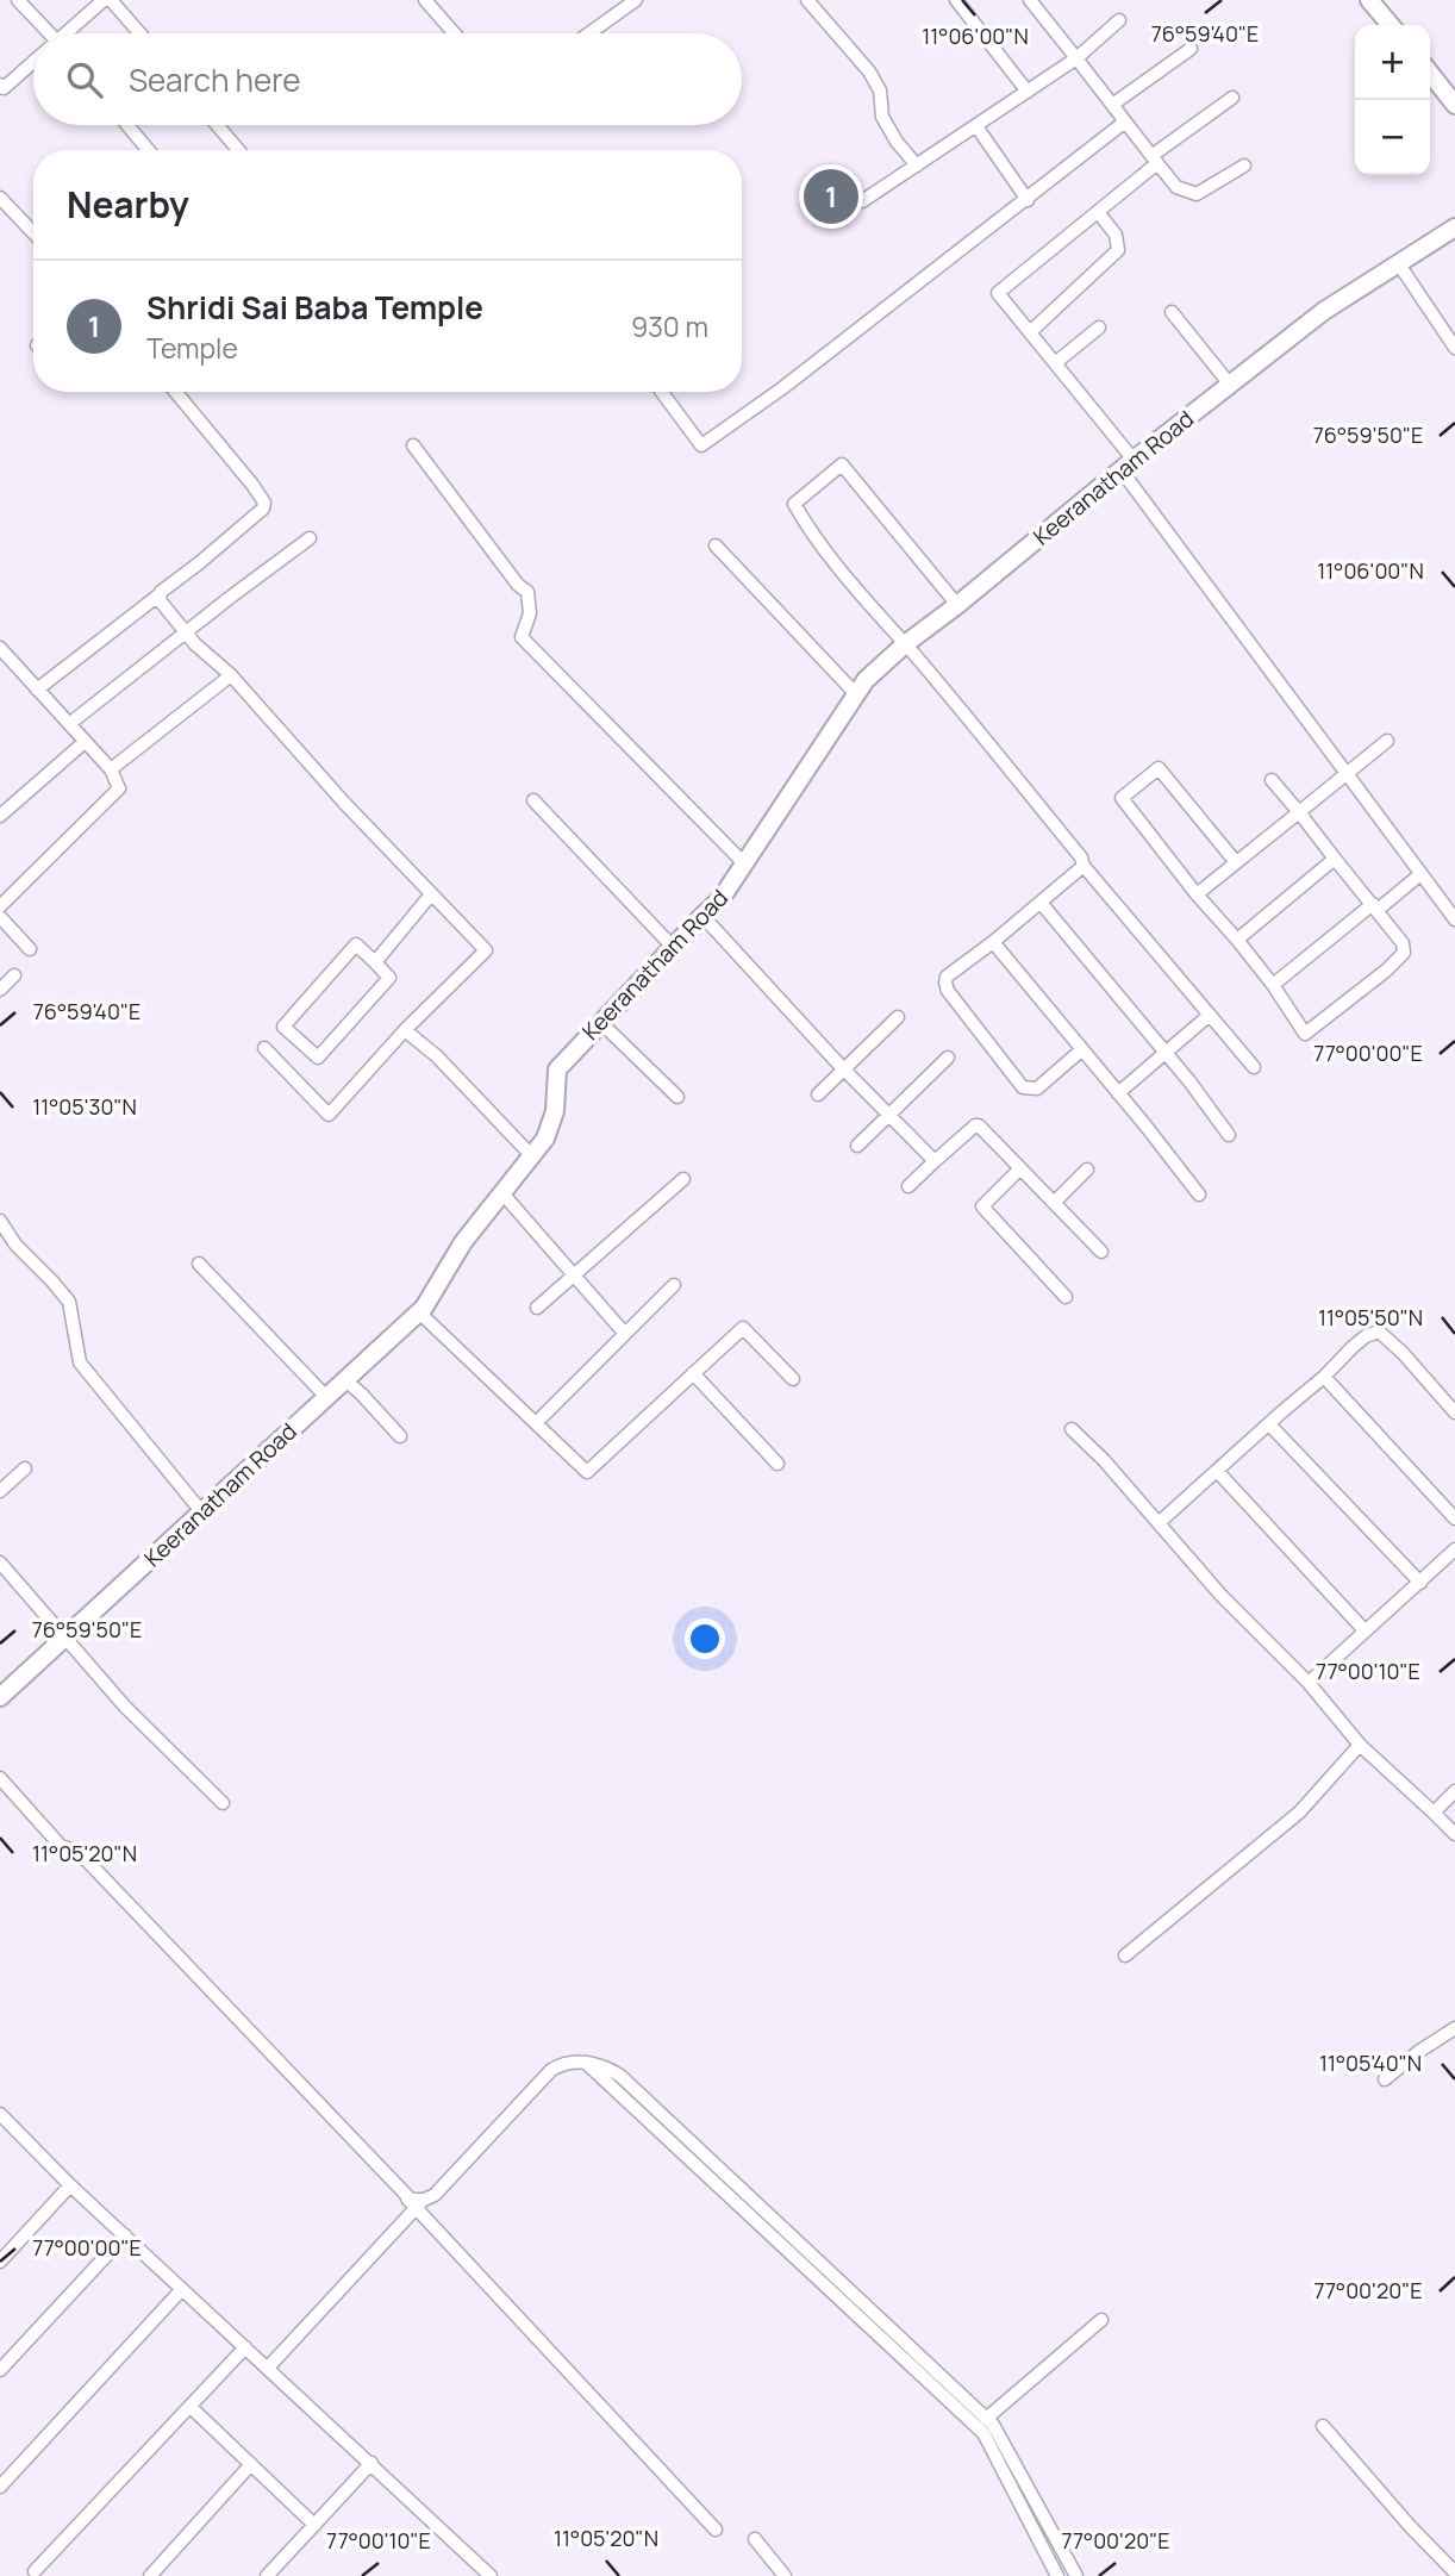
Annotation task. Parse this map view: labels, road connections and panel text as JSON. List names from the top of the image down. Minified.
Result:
{"streets":{"street":["Keeranatham Road"]},"page":{"map_buttons":["+","−"],"search":"Search here","heading":"Nearby","pins":"1","list":[{"mark":"1","name":"Shridi Sai Baba Temple","note":"Temple","value":"930 m"}]},"coordinates":["76°59'40\"E","11°06'00\"N","76°59'50\"E","77°00'00\"E","11°05'30\"N","11°05'50\"N","77°00'10\"E","11°05'20\"N","11°05'40\"N","77°00'20\"E"]}
